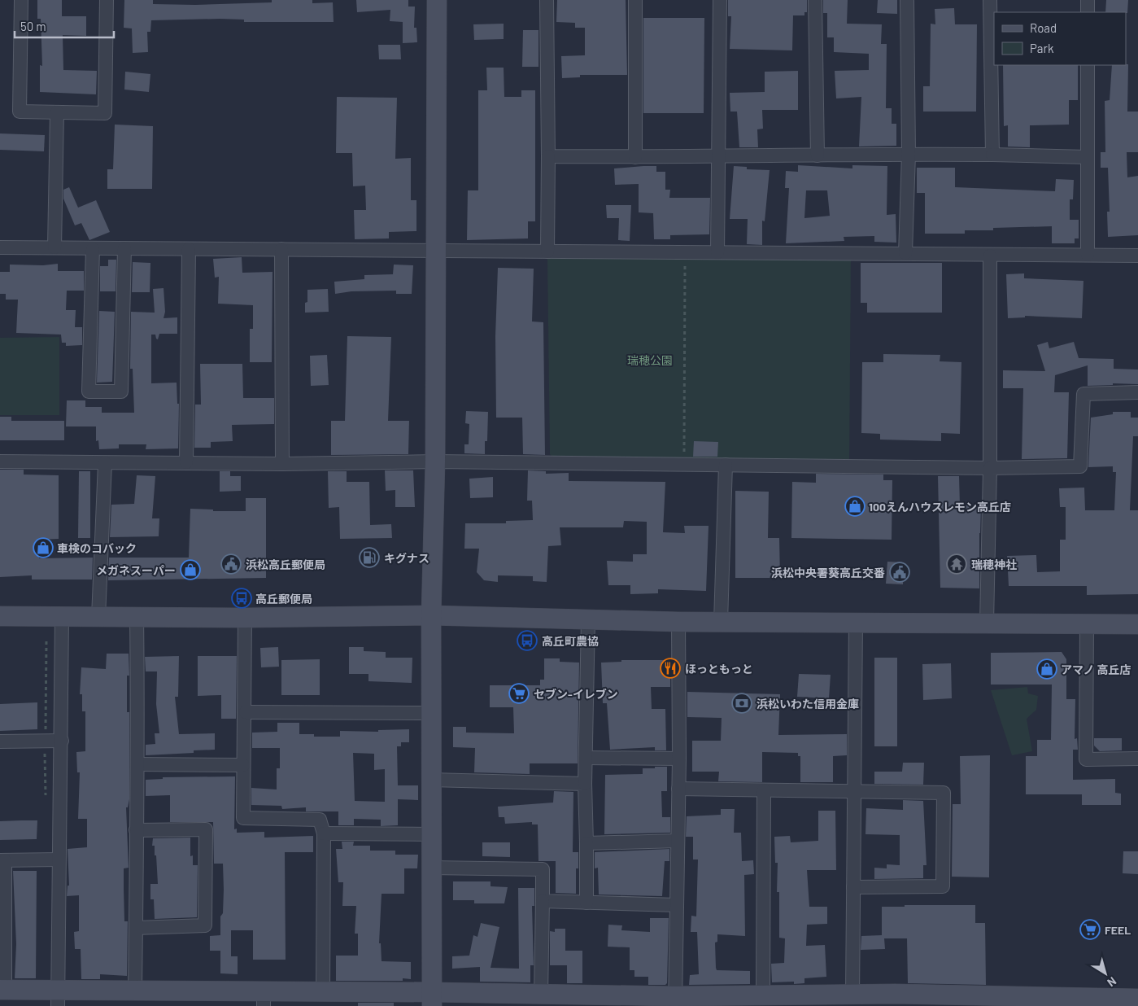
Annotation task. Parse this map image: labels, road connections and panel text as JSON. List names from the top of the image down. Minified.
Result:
{"parks":["瑞穂公園"],"places":{"shop":["100えんハウスレモン高丘店","車検のコバック","メガネスーパー","アマノ 高丘店"],"fuel station":["キグナス"],"public building":["浜松高丘郵便局","浜松中央署葵高丘交番"],"temple":["瑞穂神社"],"bus stop":["高丘郵便局","高丘町農協"],"restaurant":["ほっともっと"],"supermarket":["セブン-イレブン","FEEL"],"bank":["浜松いわた信用金庫"]},"legend":["Road","Park"],"scale_bar":"50 m","north":"bottom right"}
